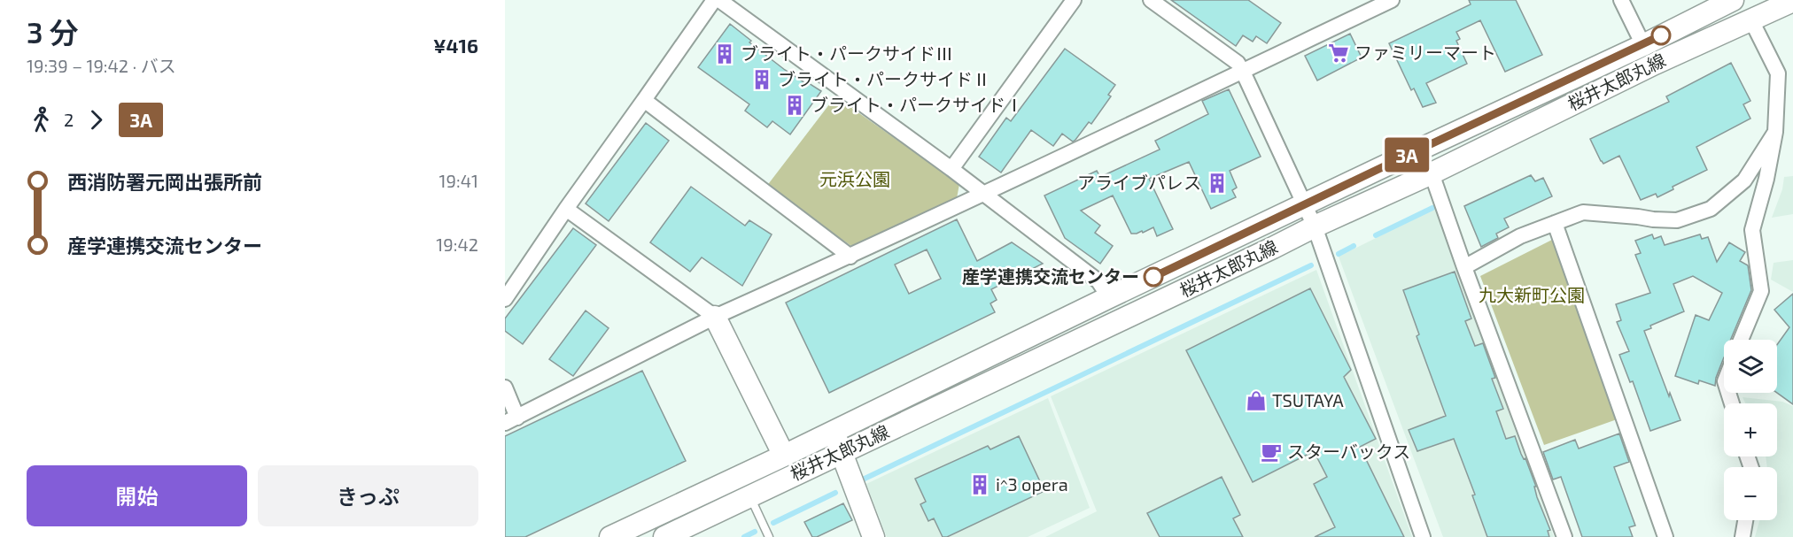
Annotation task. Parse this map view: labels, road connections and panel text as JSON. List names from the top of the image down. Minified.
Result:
{"streets":{"main road":["桜井太郎丸線"]},"parks":["元浜公園","九大新町公園"],"places":{"supermarket":["ファミリーマート"],"building":["ブライト・パークサイドⅢ","ブライト・パークサイドⅡ","ブライト・パークサイドⅠ","アライブパレス","i^3 opera"],"other":["産学連携交流センター"],"shop":["TSUTAYA"],"cafe":["スターバックス"]},"lines":["bus line 3A"],"page":{"heading":["3 分","19:39 – 19:42 · バス","¥416"],"on_map":"3A","legs":["2","3A"],"list":[{"name":"西消防署元岡出張所前","value":"19:41"},{"name":"産学連携交流センター","value":"19:42"}],"map_buttons":["+","−"],"buttons":["開始","きっぷ"]}}
